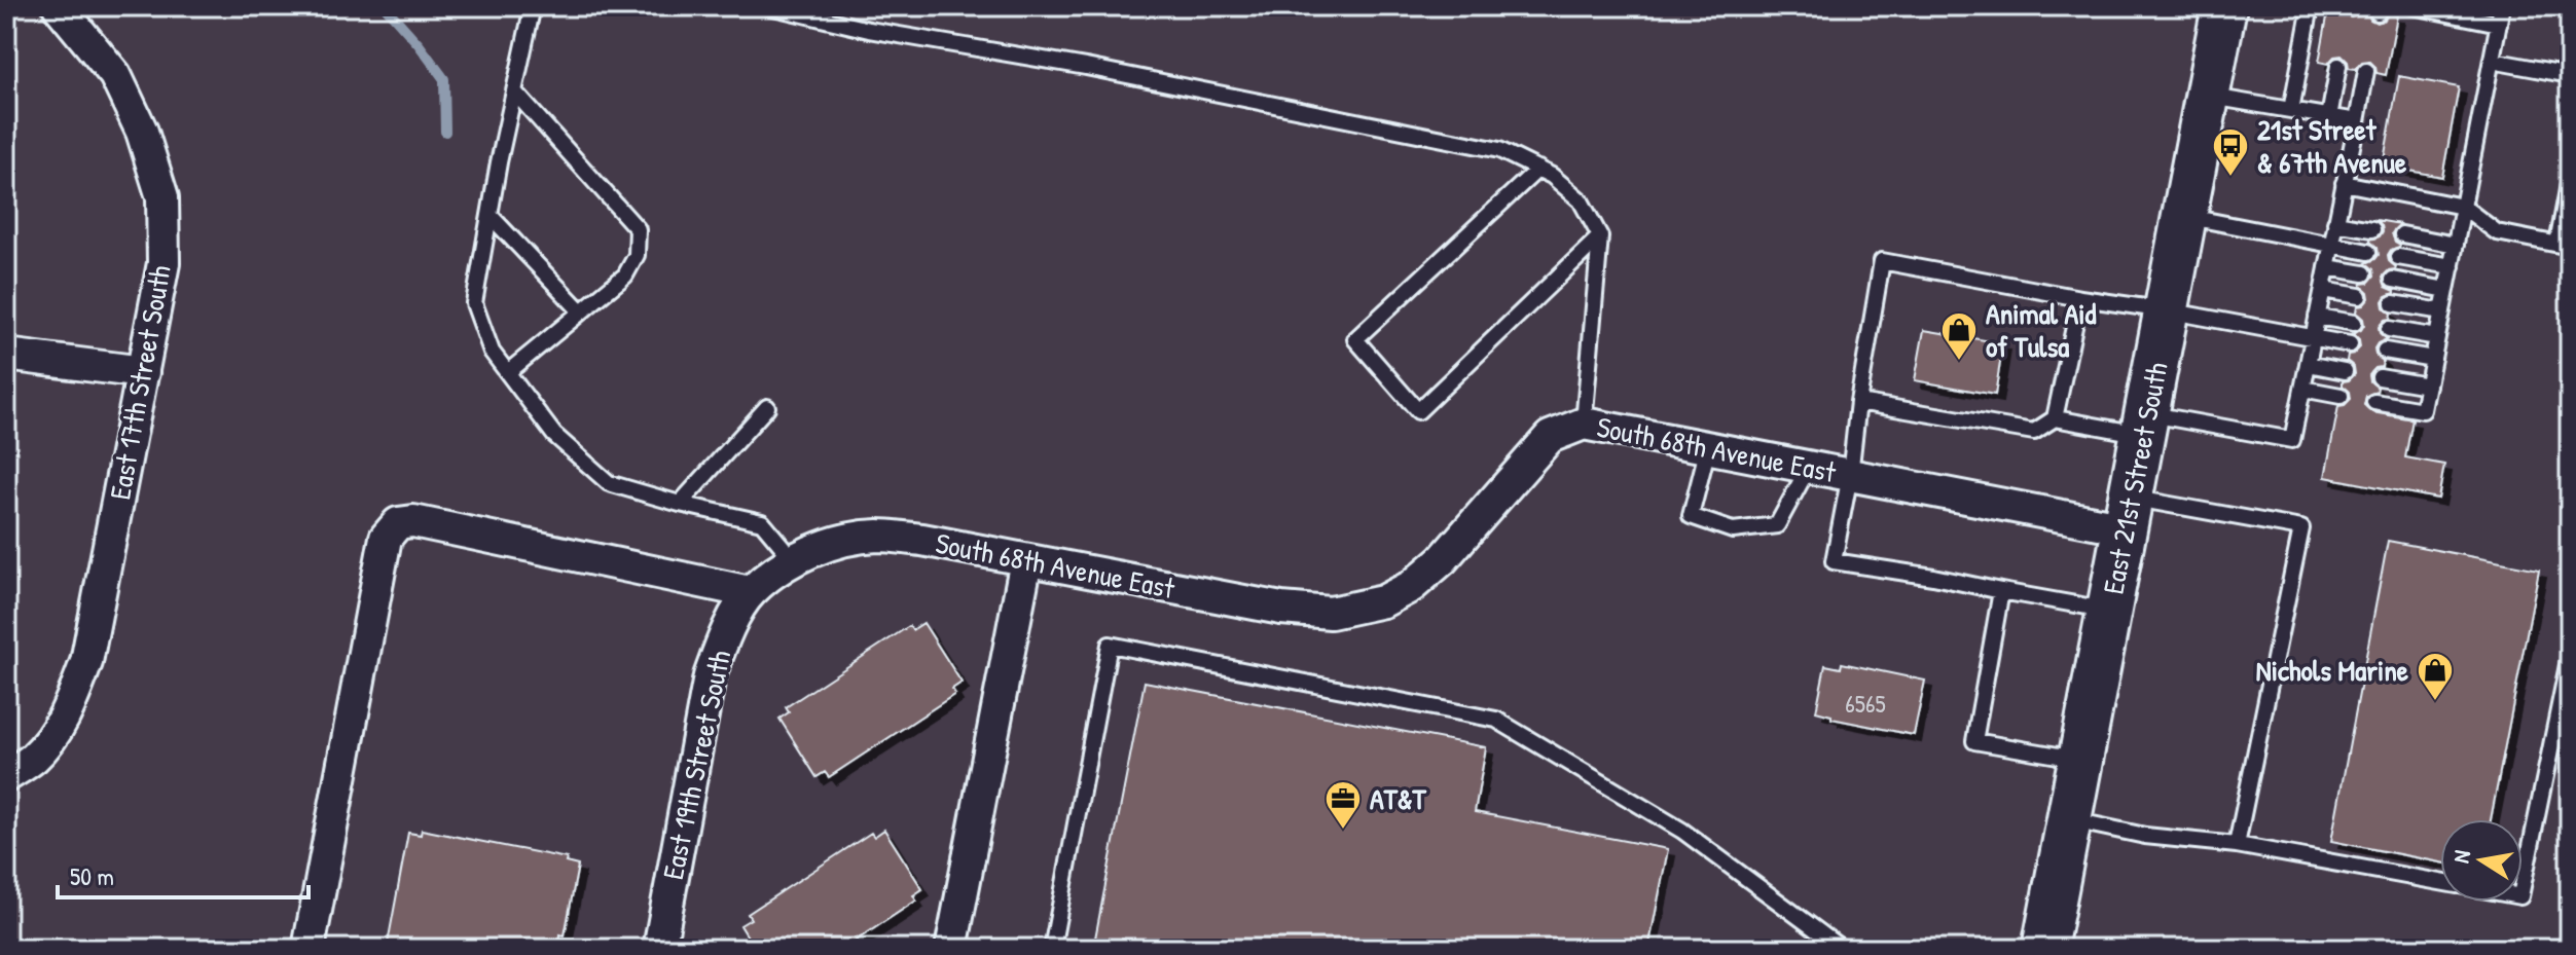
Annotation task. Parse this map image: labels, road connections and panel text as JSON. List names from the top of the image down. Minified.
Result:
{"streets":{"main road":["East 21st Street South"],"street":["East 17th Street South","South 68th Avenue East","East 19th Street South"]},"crossings":[["South 68th Avenue East","East 21st Street South"],["South 68th Avenue East","East 19th Street South"]],"places":{"bus stop":["21st Street & 67th Avenue"],"shop":["Animal Aid of Tulsa","Nichols Marine"],"office":["AT&T"]},"house_numbers":["6565"],"scale_bar":"50 m","north":"left"}
